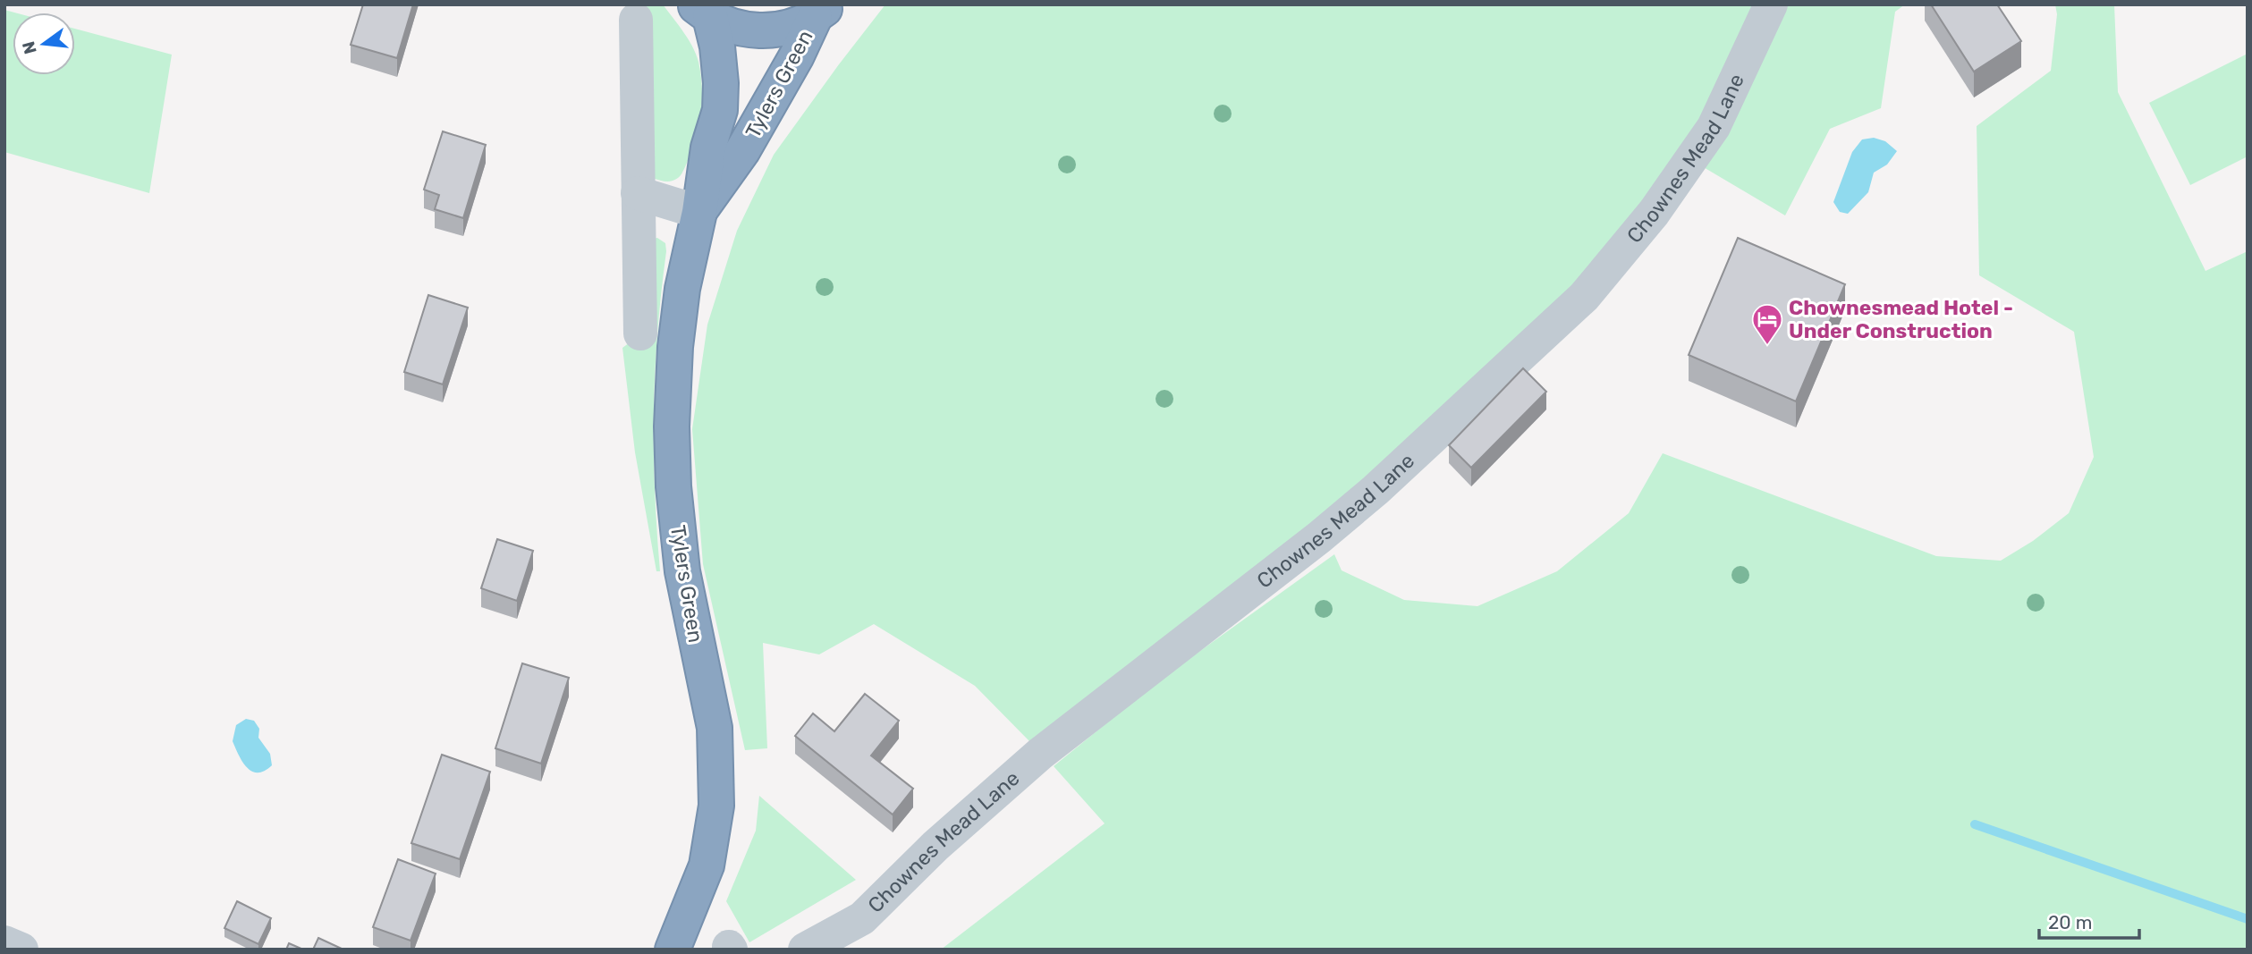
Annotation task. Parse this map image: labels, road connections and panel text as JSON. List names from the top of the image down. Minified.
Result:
{"streets":{"highway":["Tylers Green"],"street":["Chownes Mead Lane"]},"places":{"hotel":["Chownesmead Hotel - Under Construction"]},"scale_bar":"20 m","north":"left"}
